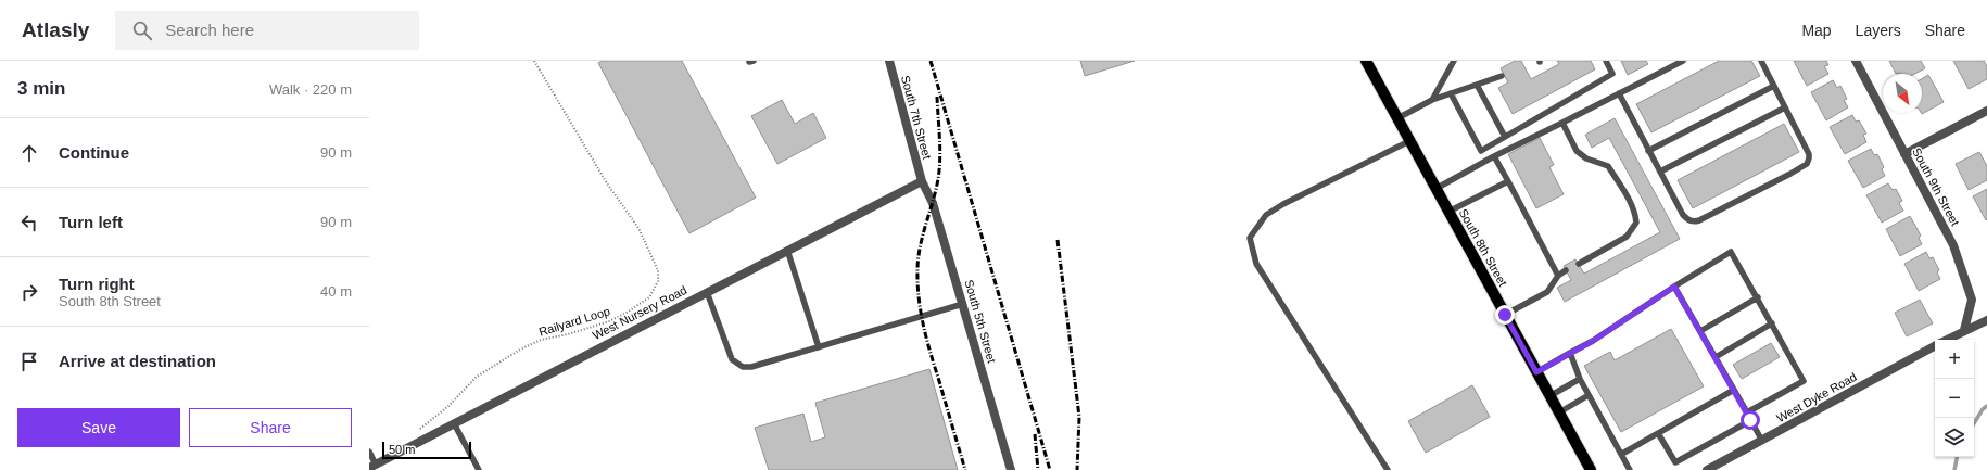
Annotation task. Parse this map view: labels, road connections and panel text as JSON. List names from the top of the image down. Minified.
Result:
{"streets":{"main road":["South 8th Street"],"street":["South 7th Street","South 9th Street","West Nursery Road","South 5th Street","West Dyke Road"],"path":["Railyard Loop"]},"crossings":[["South 7th Street","West Nursery Road"],["South 7th Street","South 5th Street"],["South 9th Street","West Dyke Road"],["West Nursery Road","South 5th Street"]],"scale_bar":"50 m","north":"bottom right","page":{"header":"Atlasly","search":"Search here","nav":["Map","Layers","Share"],"heading":["3 min","Walk · 220 m"],"list":[["Continue","90 m"],["Turn left","90 m"],["Turn right","South 8th Street","40 m"],"Arrive at destination"],"map_buttons":["+","−"],"buttons":["Save","Share"],"scale":"50 m"}}
